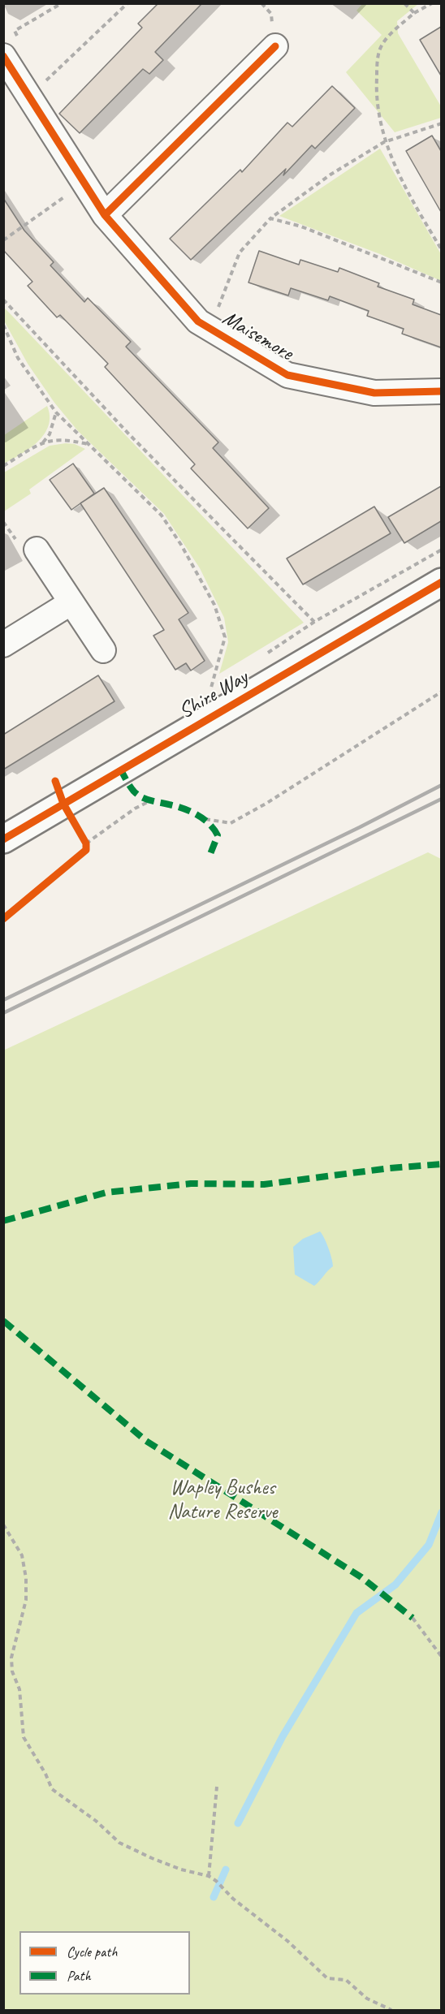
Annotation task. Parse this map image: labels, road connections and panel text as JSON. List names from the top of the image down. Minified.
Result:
{"streets":{"street":["Maisemore","Shire Way"]},"parks":["Wapley Bushes Nature Reserve"],"legend":["Cycle path","Path"]}
